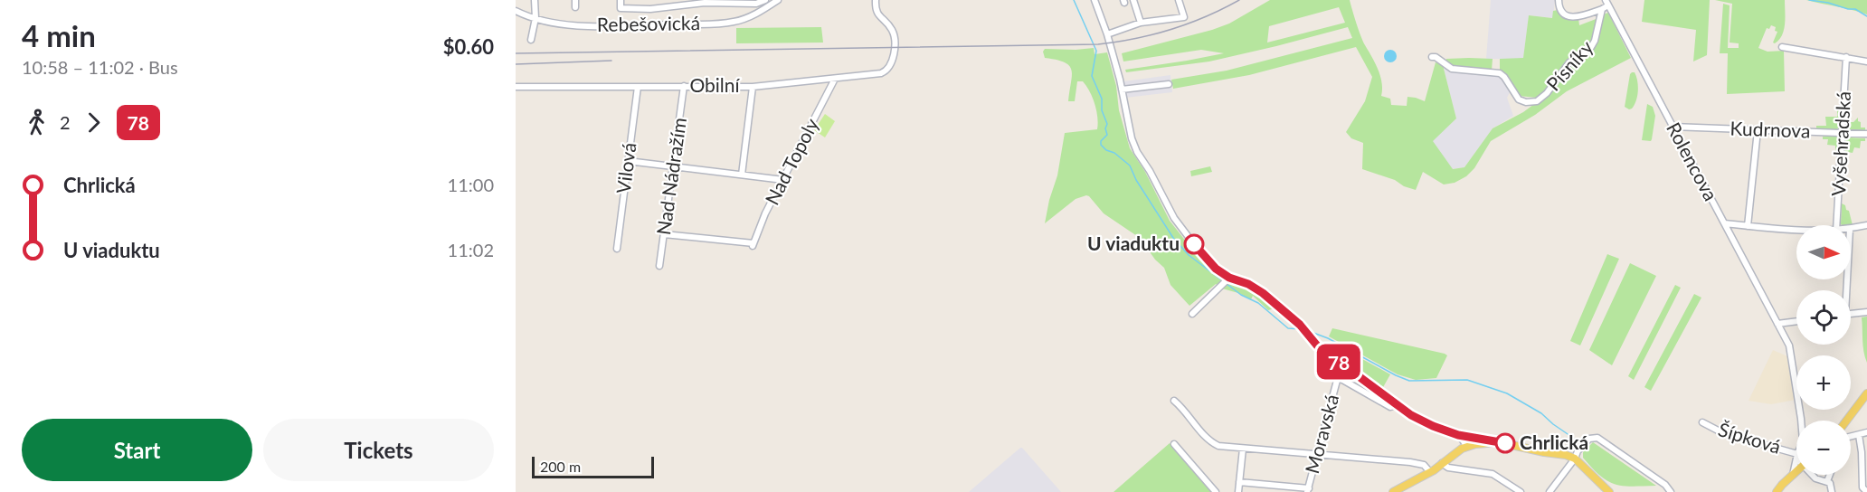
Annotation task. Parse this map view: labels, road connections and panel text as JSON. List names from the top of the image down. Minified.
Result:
{"streets":{"street":["Rebešovická","Písníky","Obilní","Kudrnova","Vyšehradská","Nad Topoly","Rolencova","Vilová","Nad Nádražím","Moravská","Šípková"]},"crossings":[["Obilní","Nad Topoly"],["Obilní","Vilová"],["Obilní","Nad Nádražím"],["Kudrnova","Vyšehradská"],["Kudrnova","Rolencova"],["Nad Topoly","Nad Nádražím"]],"places":["U viaduktu","Chrlická"],"lines":["bus line 78"],"scale_bar":"200 m","north":"right","page":{"heading":["4 min","10:58 – 11:02 · Bus","$0.60"],"on_map":"78","legs":["2","78"],"list":[{"name":"Chrlická","value":"11:00"},{"name":"U viaduktu","value":"11:02"}],"map_buttons":["+","−"],"buttons":["Start","Tickets"],"scale":"200 m"}}
